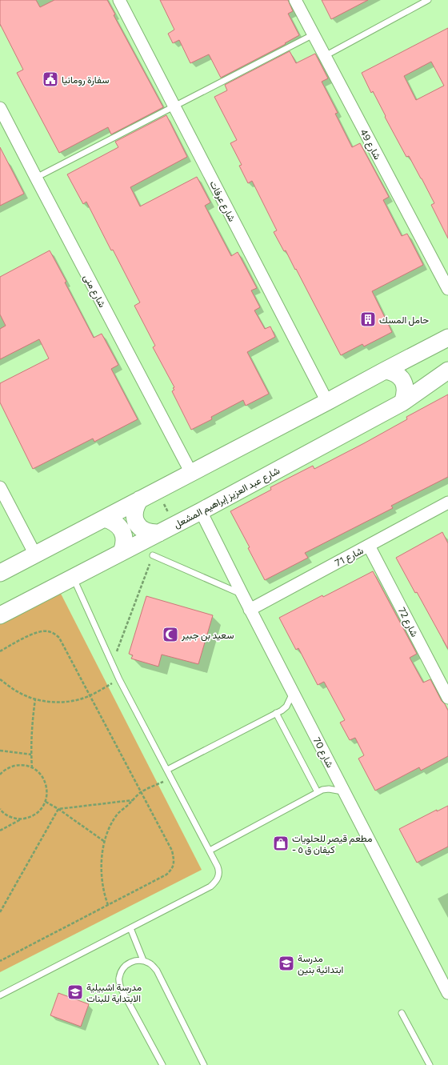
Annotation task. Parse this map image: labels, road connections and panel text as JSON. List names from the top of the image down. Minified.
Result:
{"streets":{"main road":["شارع عبد العزيز إبراهيم المشعل"],"street":["شارع 49","شارع عرفات","شارع منى","شارع 71","شارع 72","شارع 70"]},"crossings":[["شارع عبد العزيز إبراهيم المشعل","شارع 70"],["شارع 71","شارع 72"],["شارع 71","شارع 70"]],"places":{"public building":["سفارة رومانيا"],"building":["حامل المسك"],"mosque":["سعيد بن جبير"],"shop":["مطعم قيصر للحلويات - كيفان ق ٥"],"school or university":["مدرسة ابتدائية بنين","مدرسة اشبيلية الابتداية للبنات"]}}
